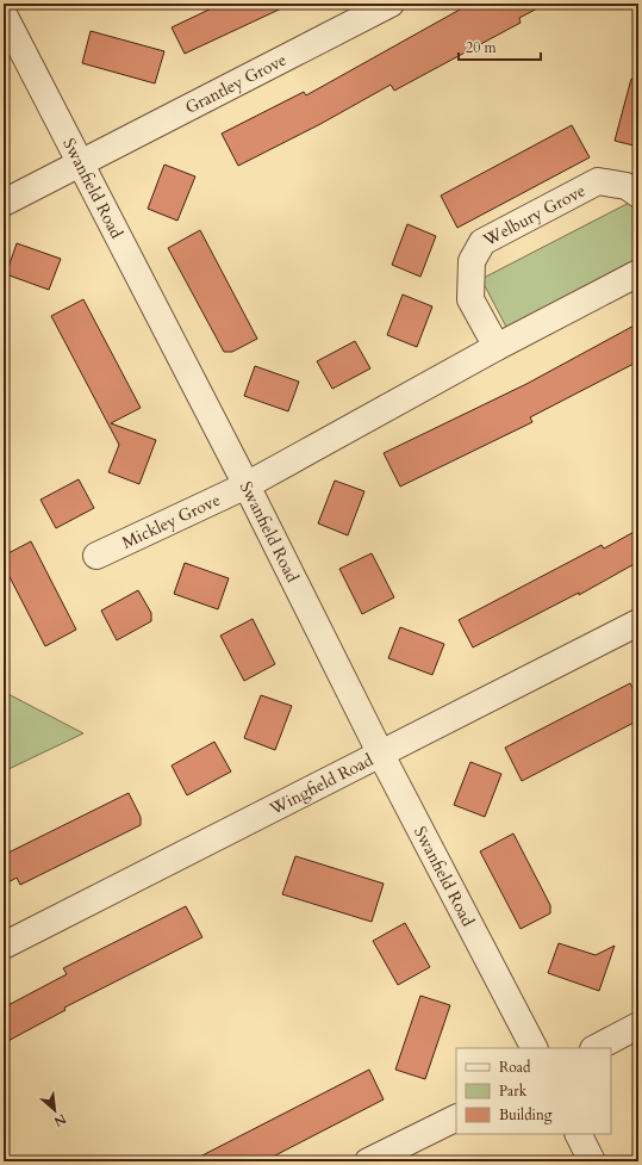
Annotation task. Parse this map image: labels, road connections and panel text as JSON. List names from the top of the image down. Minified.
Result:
{"streets":{"street":["Grantley Grove","Swanfield Road","Welbury Grove","Mickley Grove","Wingfield Road"]},"crossings":[["Grantley Grove","Swanfield Road"],["Swanfield Road","Mickley Grove"],["Swanfield Road","Wingfield Road"]],"legend":["Road","Park","Building"],"scale_bar":"20 m","north":"bottom right"}
